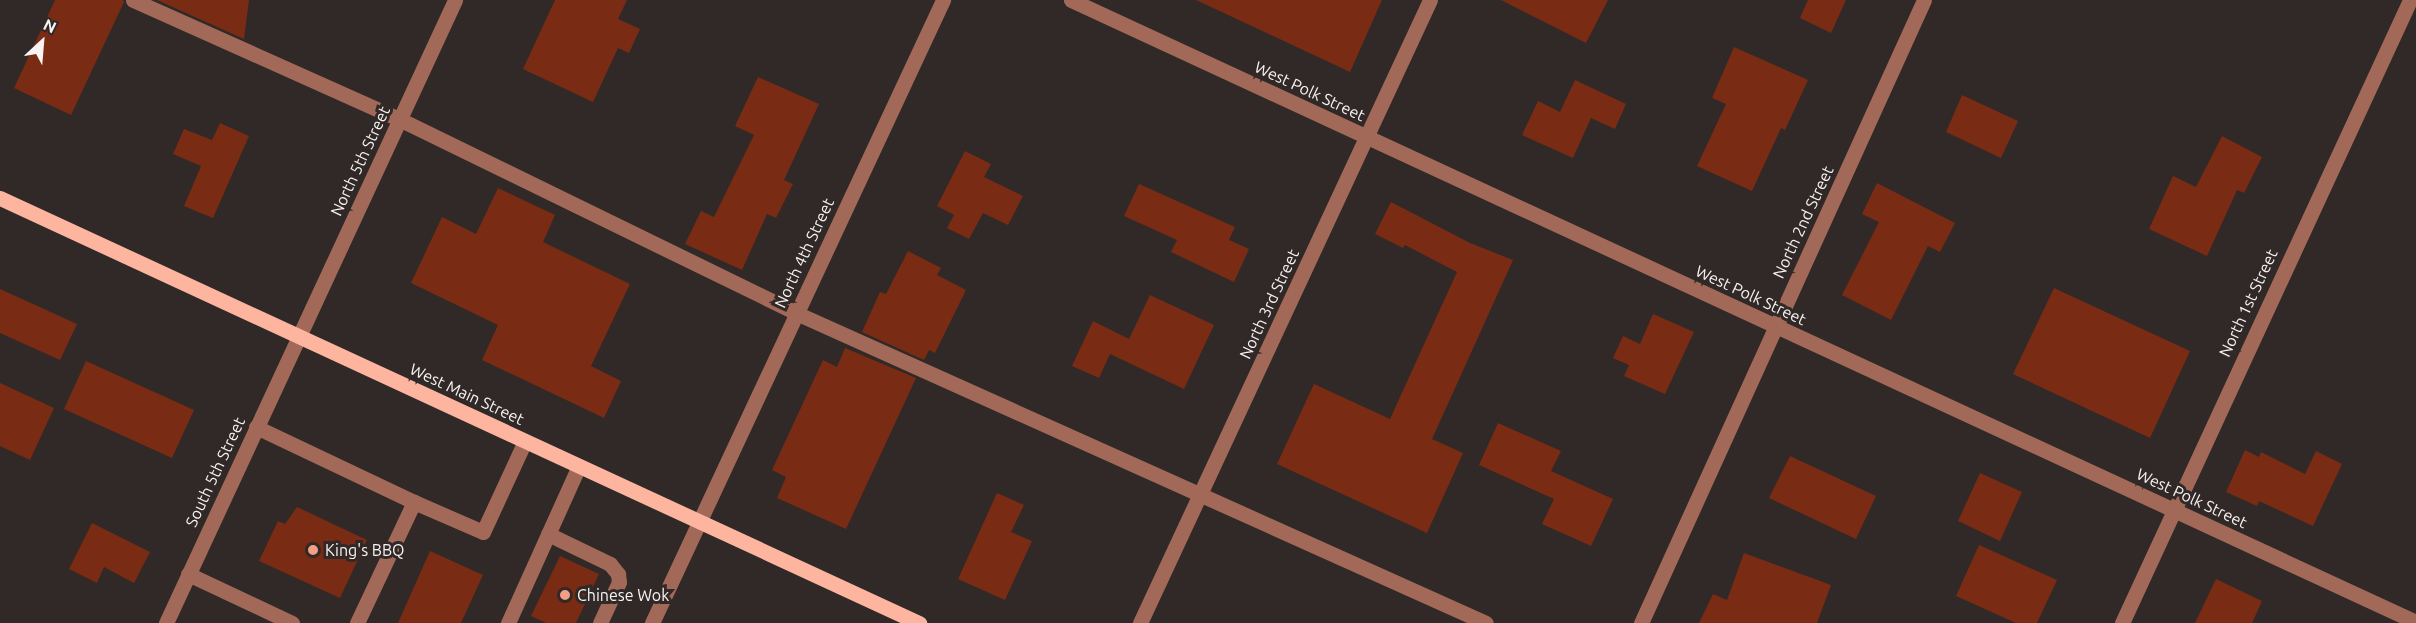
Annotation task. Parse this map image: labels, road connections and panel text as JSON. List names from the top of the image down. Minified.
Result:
{"streets":{"main road":["West Main Street"],"street":["West Polk Street","North 5th Street","North 2nd Street","North 4th Street","North 1st Street","North 3rd Street","South 5th Street"]},"crossings":[["West Polk Street","North 2nd Street"],["West Polk Street","North 1st Street"],["West Polk Street","North 3rd Street"],["North 5th Street","West Main Street"],["North 5th Street","South 5th Street"],["North 4th Street","West Main Street"],["West Main Street","South 5th Street"]],"places":["King's BBQ","Chinese Wok"],"north":"top right"}
